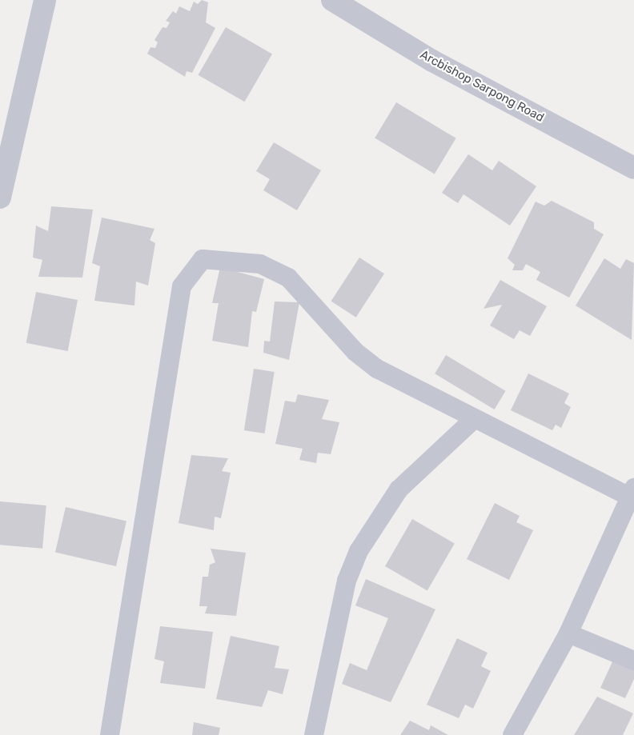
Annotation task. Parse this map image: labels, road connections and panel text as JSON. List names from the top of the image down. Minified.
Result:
{"streets":{"street":["Arcbishop Sarpong Road"]}}
